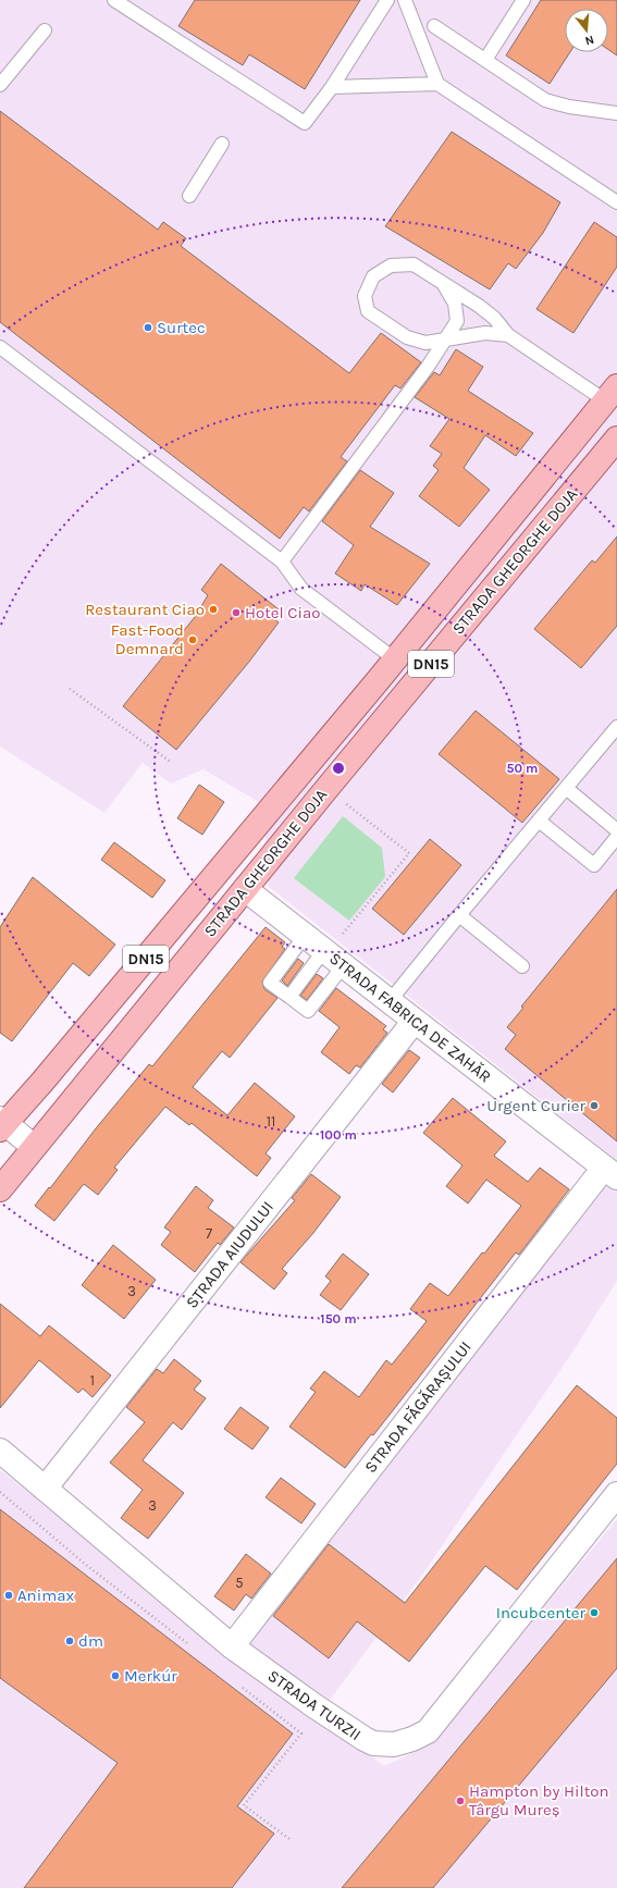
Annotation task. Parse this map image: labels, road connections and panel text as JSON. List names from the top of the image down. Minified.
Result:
{"streets":{"main road":["STRADA GHEORGHE DOJA","DN15"],"street":["STRADA FABRICA DE ZAHĂR","STRADA AIUDULUI","STRADA FĂGĂRAȘULUI","STRADA TURZII"]},"crossings":[["STRADA GHEORGHE DOJA","STRADA FABRICA DE ZAHĂR"],["STRADA FABRICA DE ZAHĂR","STRADA AIUDULUI"],["STRADA FABRICA DE ZAHĂR","STRADA FĂGĂRAȘULUI"],["STRADA AIUDULUI","STRADA TURZII"],["STRADA FĂGĂRAȘULUI","STRADA TURZII"]],"places":["Surtec","Restaurant Ciao","Hotel Ciao","Fast-Food Demnard","Urgent Curier","Animax","Incubcenter","dm","Merkúr","Hampton by Hilton Târgu Mureș"],"house_numbers":["11","7","3","1","3","5"],"north":"bottom","rings":["50 m","100 m","150 m"]}
